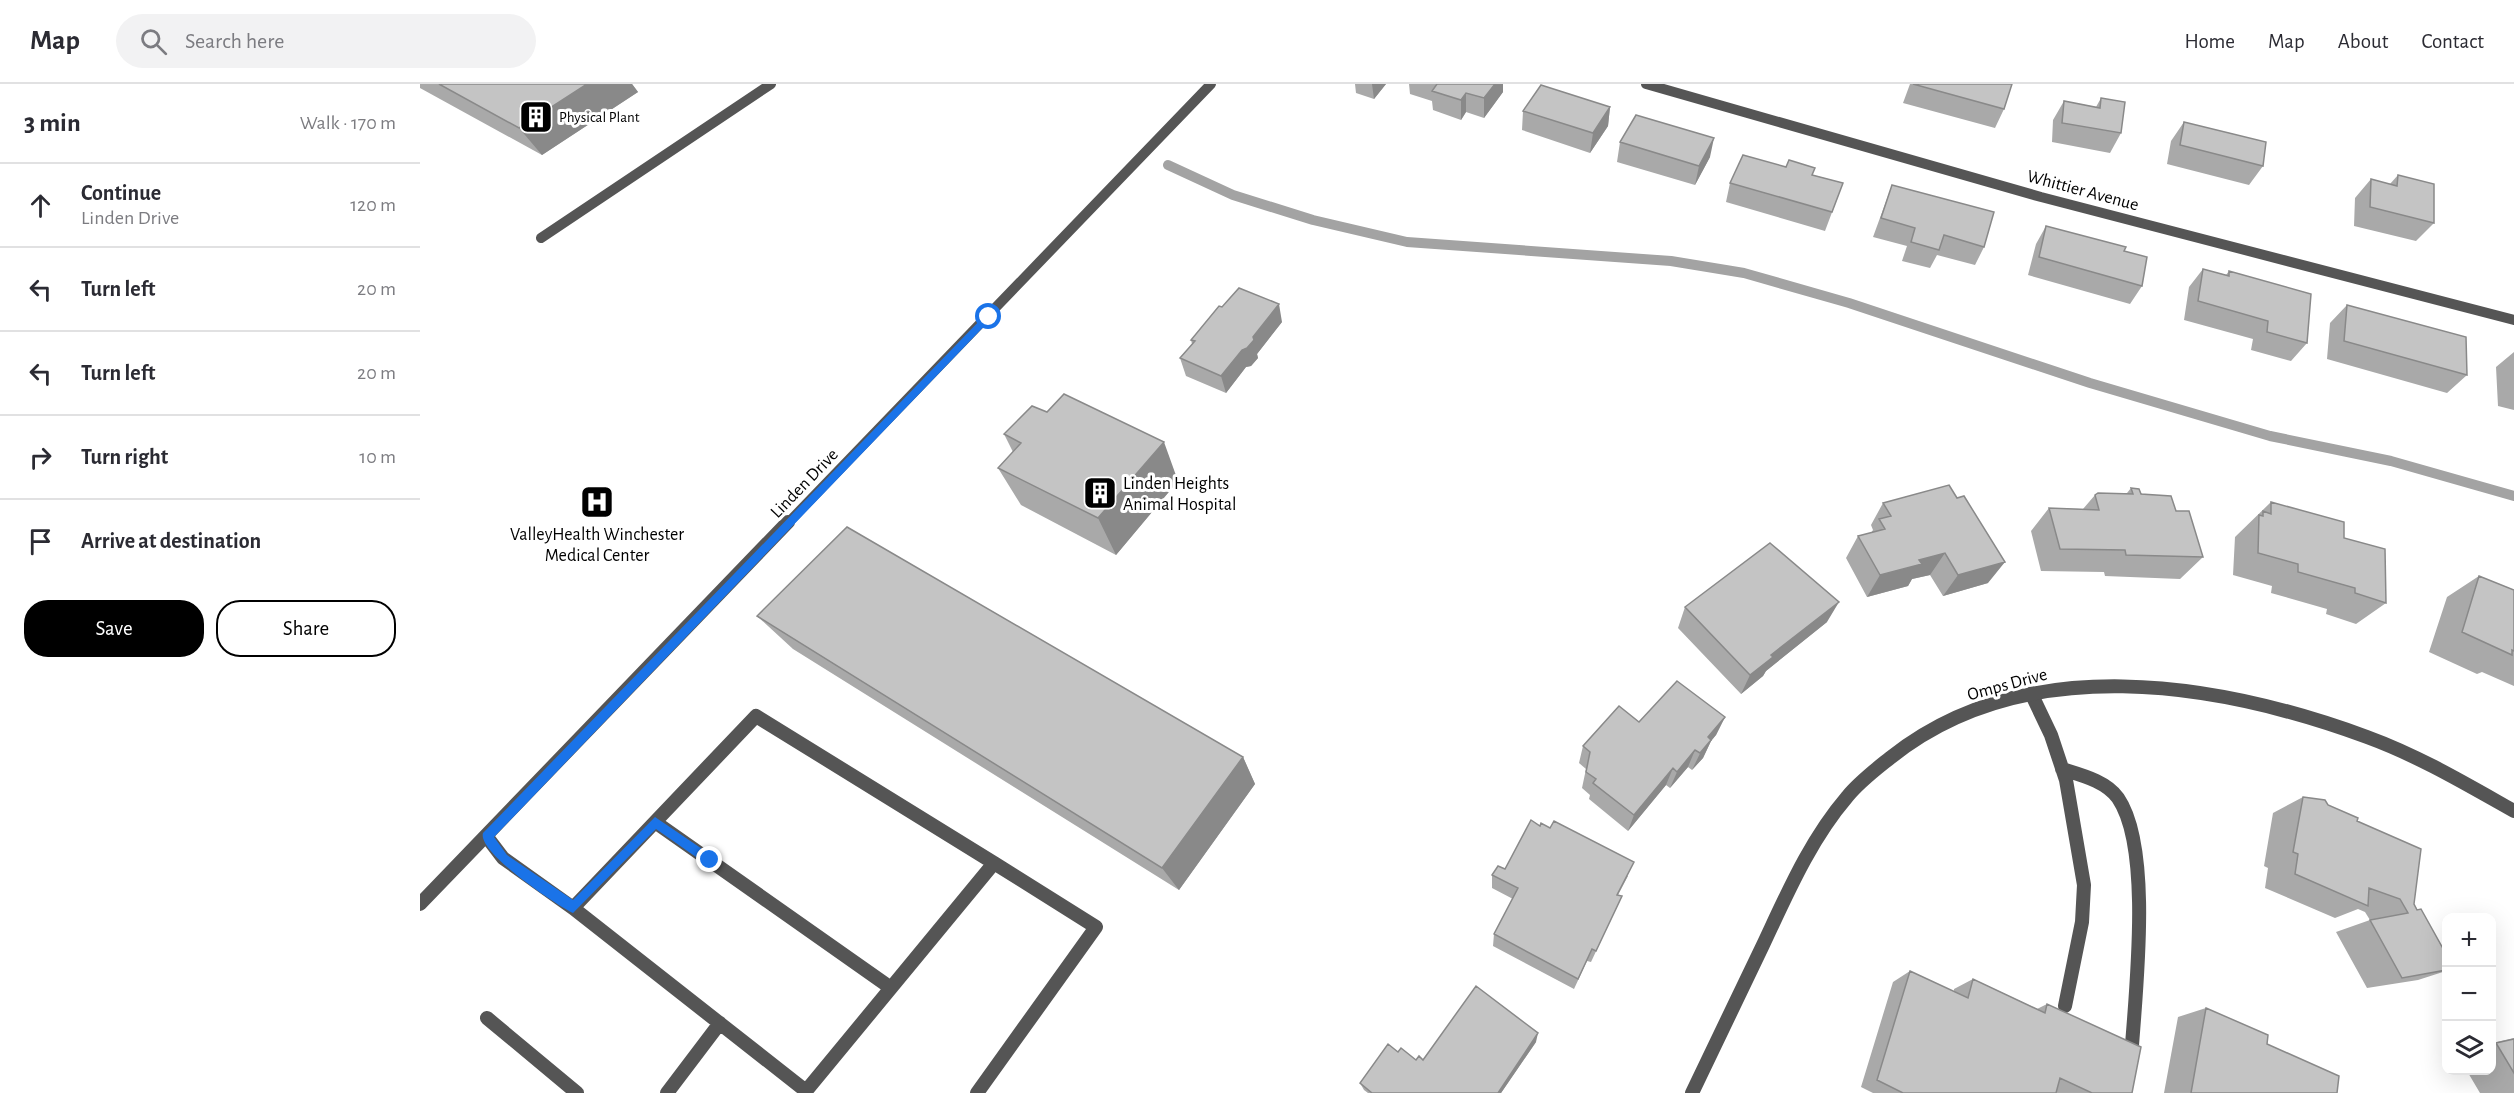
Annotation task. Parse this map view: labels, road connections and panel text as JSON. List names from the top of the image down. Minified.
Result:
{"streets":{"street":["Whittier Avenue","Linden Drive","Omps Drive"]},"places":{"building":["Physical Plant","Linden Heights Animal Hospital"],"hospital":["ValleyHealth Winchester Medical Center"]},"page":{"header":"Map","search":"Search here","nav":["Home","Map","About","Contact"],"heading":["3 min","Walk · 170 m"],"list":[["Continue","Linden Drive","120 m"],["Turn left","20 m"],["Turn left","20 m"],["Turn right","10 m"],"Arrive at destination"],"buttons":["Save","Share"],"map_buttons":["+","−"]}}
